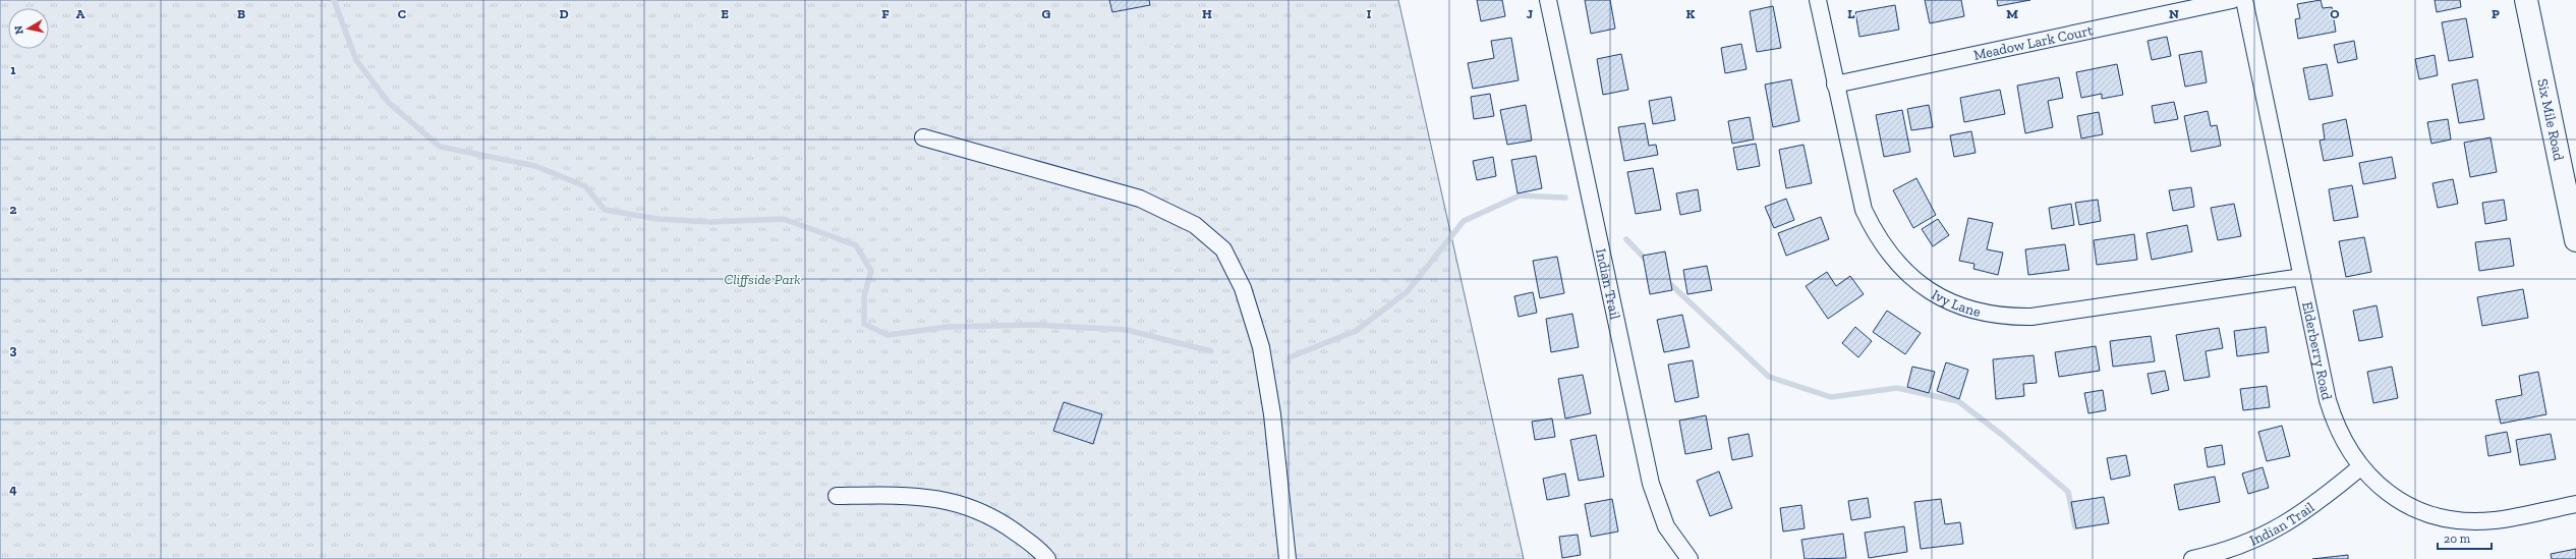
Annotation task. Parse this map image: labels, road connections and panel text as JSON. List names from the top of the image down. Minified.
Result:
{"streets":{"street":["Meadow Lark Court","Six Mile Road","Indian Trail","Ivy Lane","Elderberry Road"]},"crossings":[["Meadow Lark Court","Ivy Lane"],["Indian Trail","Elderberry Road"],["Ivy Lane","Elderberry Road"]],"parks":["Cliffside Park"],"scale_bar":"20 m","north":"left","grid":{"columns":["A","B","C","D","E","F","G","H","I","J","K","L","M","N","O","P"],"rows":["1","2","3","4"]}}
